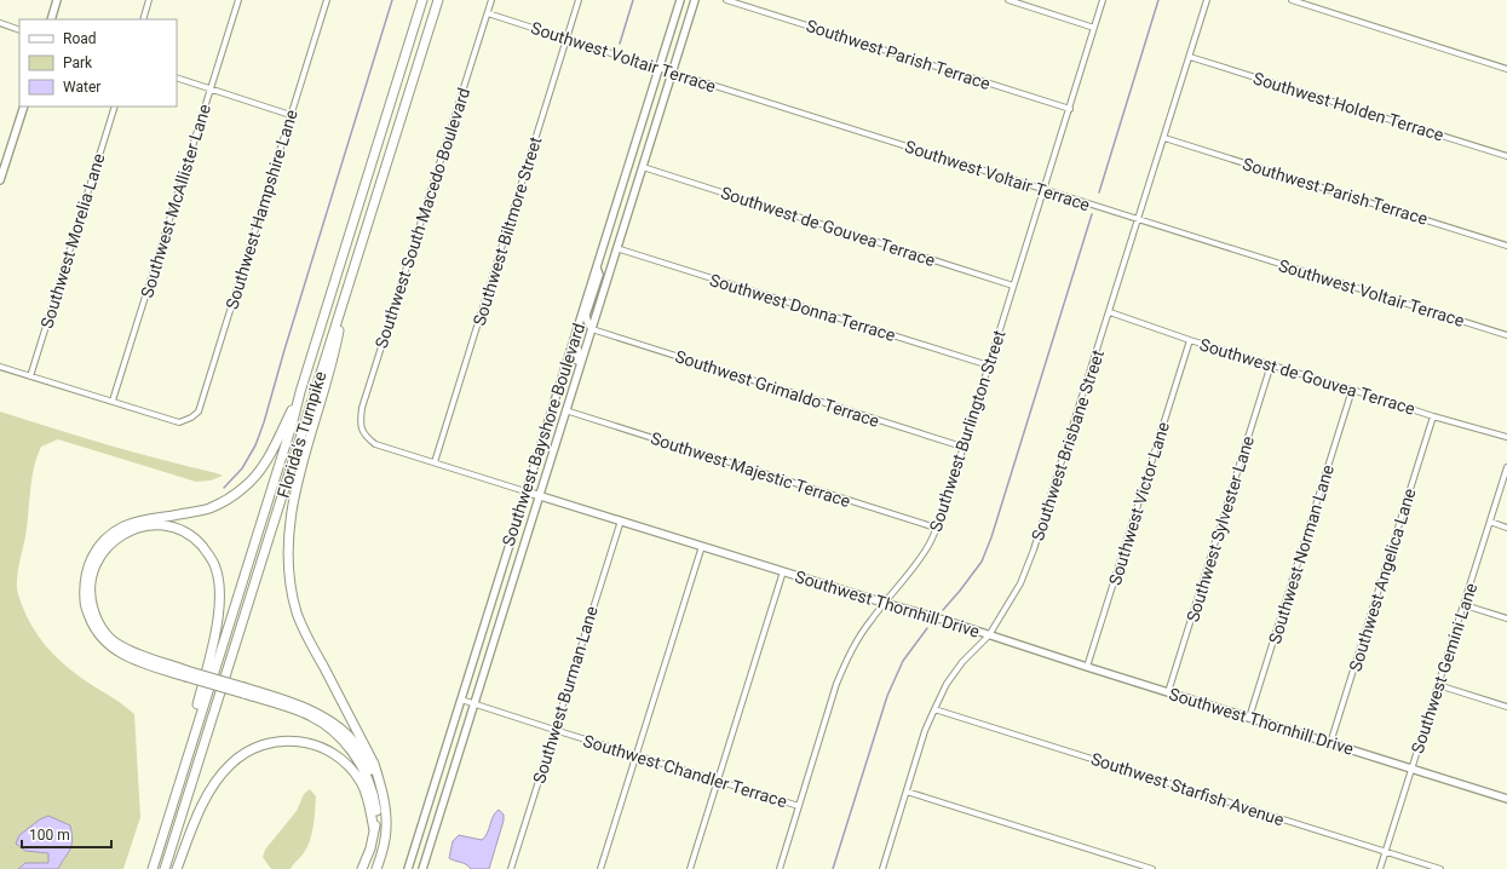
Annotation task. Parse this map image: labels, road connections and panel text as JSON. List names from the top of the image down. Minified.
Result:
{"streets":{"highway":["Florida's Turnpike"],"main road":["Southwest Bayshore Boulevard","Southwest Thornhill Drive"],"street":["Southwest Parish Terrace","Southwest Voltair Terrace","Southwest Holden Terrace","Southwest McAllister Lane","Southwest Hampshire Lane","Southwest South Macedo Boulevard","Southwest de Gouvea Terrace","Southwest Biltmore Street","Southwest Morelia Lane","Southwest Donna Terrace","Southwest Grimaldo Terrace","Southwest Burlington Street","Southwest Brisbane Street","Southwest Majestic Terrace","Southwest Victor Lane","Southwest Sylvester Lane","Southwest Norman Lane","Southwest Angelica Lane","Southwest Gemini Lane","Southwest Burman Lane","Southwest Chandler Terrace","Southwest Starfish Avenue"]},"crossings":[["Southwest Parish Terrace","Southwest Burlington Street"],["Southwest Parish Terrace","Southwest Brisbane Street"],["Southwest Voltair Terrace","Southwest South Macedo Boulevard"],["Southwest Voltair Terrace","Southwest Biltmore Street"],["Southwest Voltair Terrace","Southwest Burlington Street"],["Southwest Voltair Terrace","Southwest Bayshore Boulevard"],["Southwest Voltair Terrace","Southwest Brisbane Street"],["Southwest Holden Terrace","Southwest Brisbane Street"],["Southwest McAllister Lane","Southwest Hampshire Lane"],["Southwest South Macedo Boulevard","Southwest Thornhill Drive"],["Southwest de Gouvea Terrace","Southwest Burlington Street"],["Southwest de Gouvea Terrace","Southwest Bayshore Boulevard"],["Southwest de Gouvea Terrace","Southwest Brisbane Street"],["Southwest de Gouvea Terrace","Southwest Victor Lane"],["Southwest de Gouvea Terrace","Southwest Sylvester Lane"],["Southwest de Gouvea Terrace","Southwest Norman Lane"],["Southwest de Gouvea Terrace","Southwest Angelica Lane"],["Southwest Biltmore Street","Southwest Thornhill Drive"],["Southwest Donna Terrace","Southwest Burlington Street"],["Southwest Donna Terrace","Southwest Bayshore Boulevard"],["Southwest Grimaldo Terrace","Southwest Burlington Street"],["Southwest Grimaldo Terrace","Southwest Bayshore Boulevard"],["Southwest Burlington Street","Southwest Majestic Terrace"],["Southwest Burlington Street","Southwest Thornhill Drive"],["Southwest Burlington Street","Southwest Chandler Terrace"],["Southwest Bayshore Boulevard","Southwest Majestic Terrace"],["Southwest Bayshore Boulevard","Southwest Thornhill Drive"],["Southwest Bayshore Boulevard","Southwest Chandler Terrace"],["Southwest Brisbane Street","Southwest Thornhill Drive"],["Southwest Brisbane Street","Southwest Starfish Avenue"],["Southwest Victor Lane","Southwest Thornhill Drive"],["Southwest Sylvester Lane","Southwest Thornhill Drive"],["Southwest Norman Lane","Southwest Thornhill Drive"],["Southwest Angelica Lane","Southwest Thornhill Drive"],["Southwest Thornhill Drive","Southwest Gemini Lane"],["Southwest Thornhill Drive","Southwest Burman Lane"],["Southwest Gemini Lane","Southwest Starfish Avenue"],["Southwest Burman Lane","Southwest Chandler Terrace"]],"legend":["Road","Park","Water"],"scale_bar":"100 m"}
